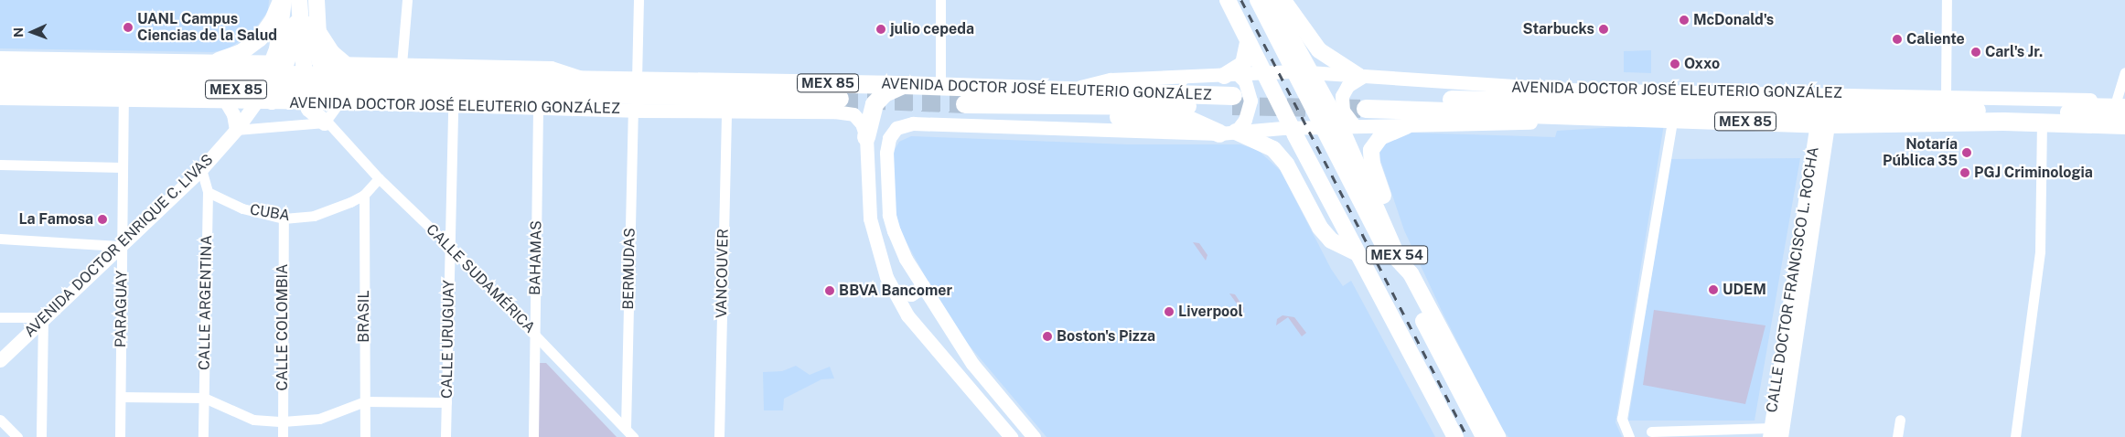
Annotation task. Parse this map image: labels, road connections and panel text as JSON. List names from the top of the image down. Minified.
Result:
{"streets":{"highway":["MEX 85","AVENIDA DOCTOR JOSÉ ELEUTERIO GONZÁLEZ"],"main road":["AVENIDA DOCTOR ENRIQUE C. LIVAS","MEX 54","CALLE DOCTOR FRANCISCO L. ROCHA"],"street":["CUBA","BAHAMAS","BERMUDAS","VANCOUVER","CALLE SUDAMÉRICA","CALLE ARGENTINA","PARAGUAY","BRASIL","CALLE COLOMBIA","CALLE URUGUAY"]},"crossings":[["MEX 85","AVENIDA DOCTOR JOSÉ ELEUTERIO GONZÁLEZ"],["MEX 85","MEX 54"],["AVENIDA DOCTOR JOSÉ ELEUTERIO GONZÁLEZ","AVENIDA DOCTOR ENRIQUE C. LIVAS"],["AVENIDA DOCTOR JOSÉ ELEUTERIO GONZÁLEZ","MEX 54"],["AVENIDA DOCTOR JOSÉ ELEUTERIO GONZÁLEZ","BAHAMAS"],["AVENIDA DOCTOR JOSÉ ELEUTERIO GONZÁLEZ","BERMUDAS"],["AVENIDA DOCTOR JOSÉ ELEUTERIO GONZÁLEZ","VANCOUVER"],["AVENIDA DOCTOR JOSÉ ELEUTERIO GONZÁLEZ","CALLE DOCTOR FRANCISCO L. ROCHA"],["AVENIDA DOCTOR JOSÉ ELEUTERIO GONZÁLEZ","PARAGUAY"],["AVENIDA DOCTOR JOSÉ ELEUTERIO GONZÁLEZ","CALLE URUGUAY"],["CUBA","CALLE SUDAMÉRICA"],["CUBA","CALLE ARGENTINA"],["CUBA","BRASIL"],["CUBA","CALLE COLOMBIA"],["AVENIDA DOCTOR ENRIQUE C. LIVAS","CALLE ARGENTINA"],["AVENIDA DOCTOR ENRIQUE C. LIVAS","PARAGUAY"],["BAHAMAS","CALLE SUDAMÉRICA"],["BERMUDAS","CALLE SUDAMÉRICA"],["CALLE SUDAMÉRICA","CALLE URUGUAY"]],"places":["McDonald's","UANL Campus Ciencias de la Salud","julio cepeda","Starbucks","Caliente","Carl's Jr.","Oxxo","Notaría Pública 35","PGJ Criminologia","La Famosa","UDEM","BBVA Bancomer","Liverpool","Boston's Pizza"],"north":"left"}
